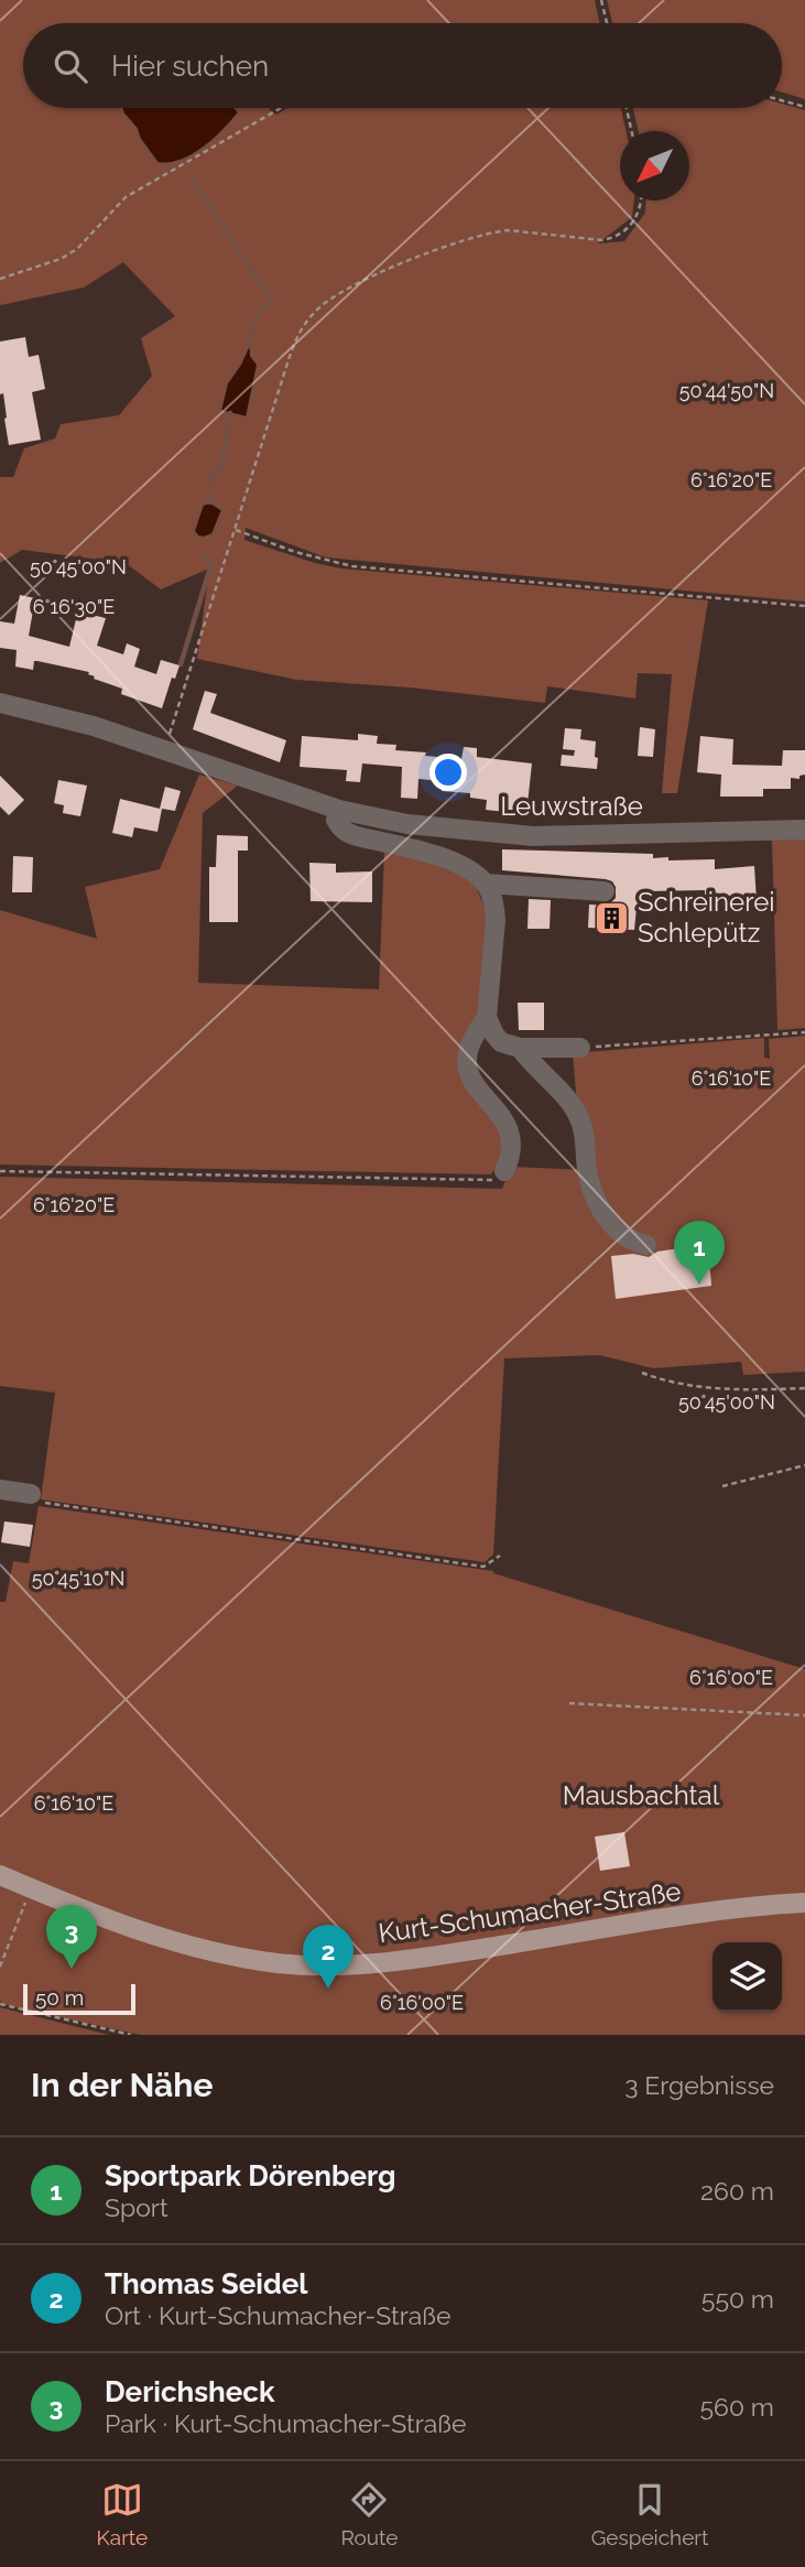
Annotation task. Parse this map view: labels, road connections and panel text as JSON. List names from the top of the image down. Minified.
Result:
{"streets":{"main road":["Kurt-Schumacher-Straße"],"street":["Leuwstraße"]},"parks":["Mausbachtal"],"places":{"building":["Schreinerei Schlepütz"]},"scale_bar":"50 m","north":"bottom left","page":{"search":"Hier suchen","pins":["1","3","2"],"scale":"50 m","heading":["In der Nähe","3 Ergebnisse"],"list":[{"mark":"1","name":"Sportpark Dörenberg","note":"Sport","value":"260 m"},{"mark":"2","name":"Thomas Seidel","note":"Ort · Kurt-Schumacher-Straße","value":"550 m"},{"mark":"3","name":"Derichsheck","note":"Park · Kurt-Schumacher-Straße","value":"560 m"}],"nav":["Karte","Route","Gespeichert"]},"coordinates":["50°44'50\"N","6°16'20\"E","50°45'00\"N","6°16'30\"E","6°16'10\"E","50°45'10\"N","6°16'00\"E"]}
